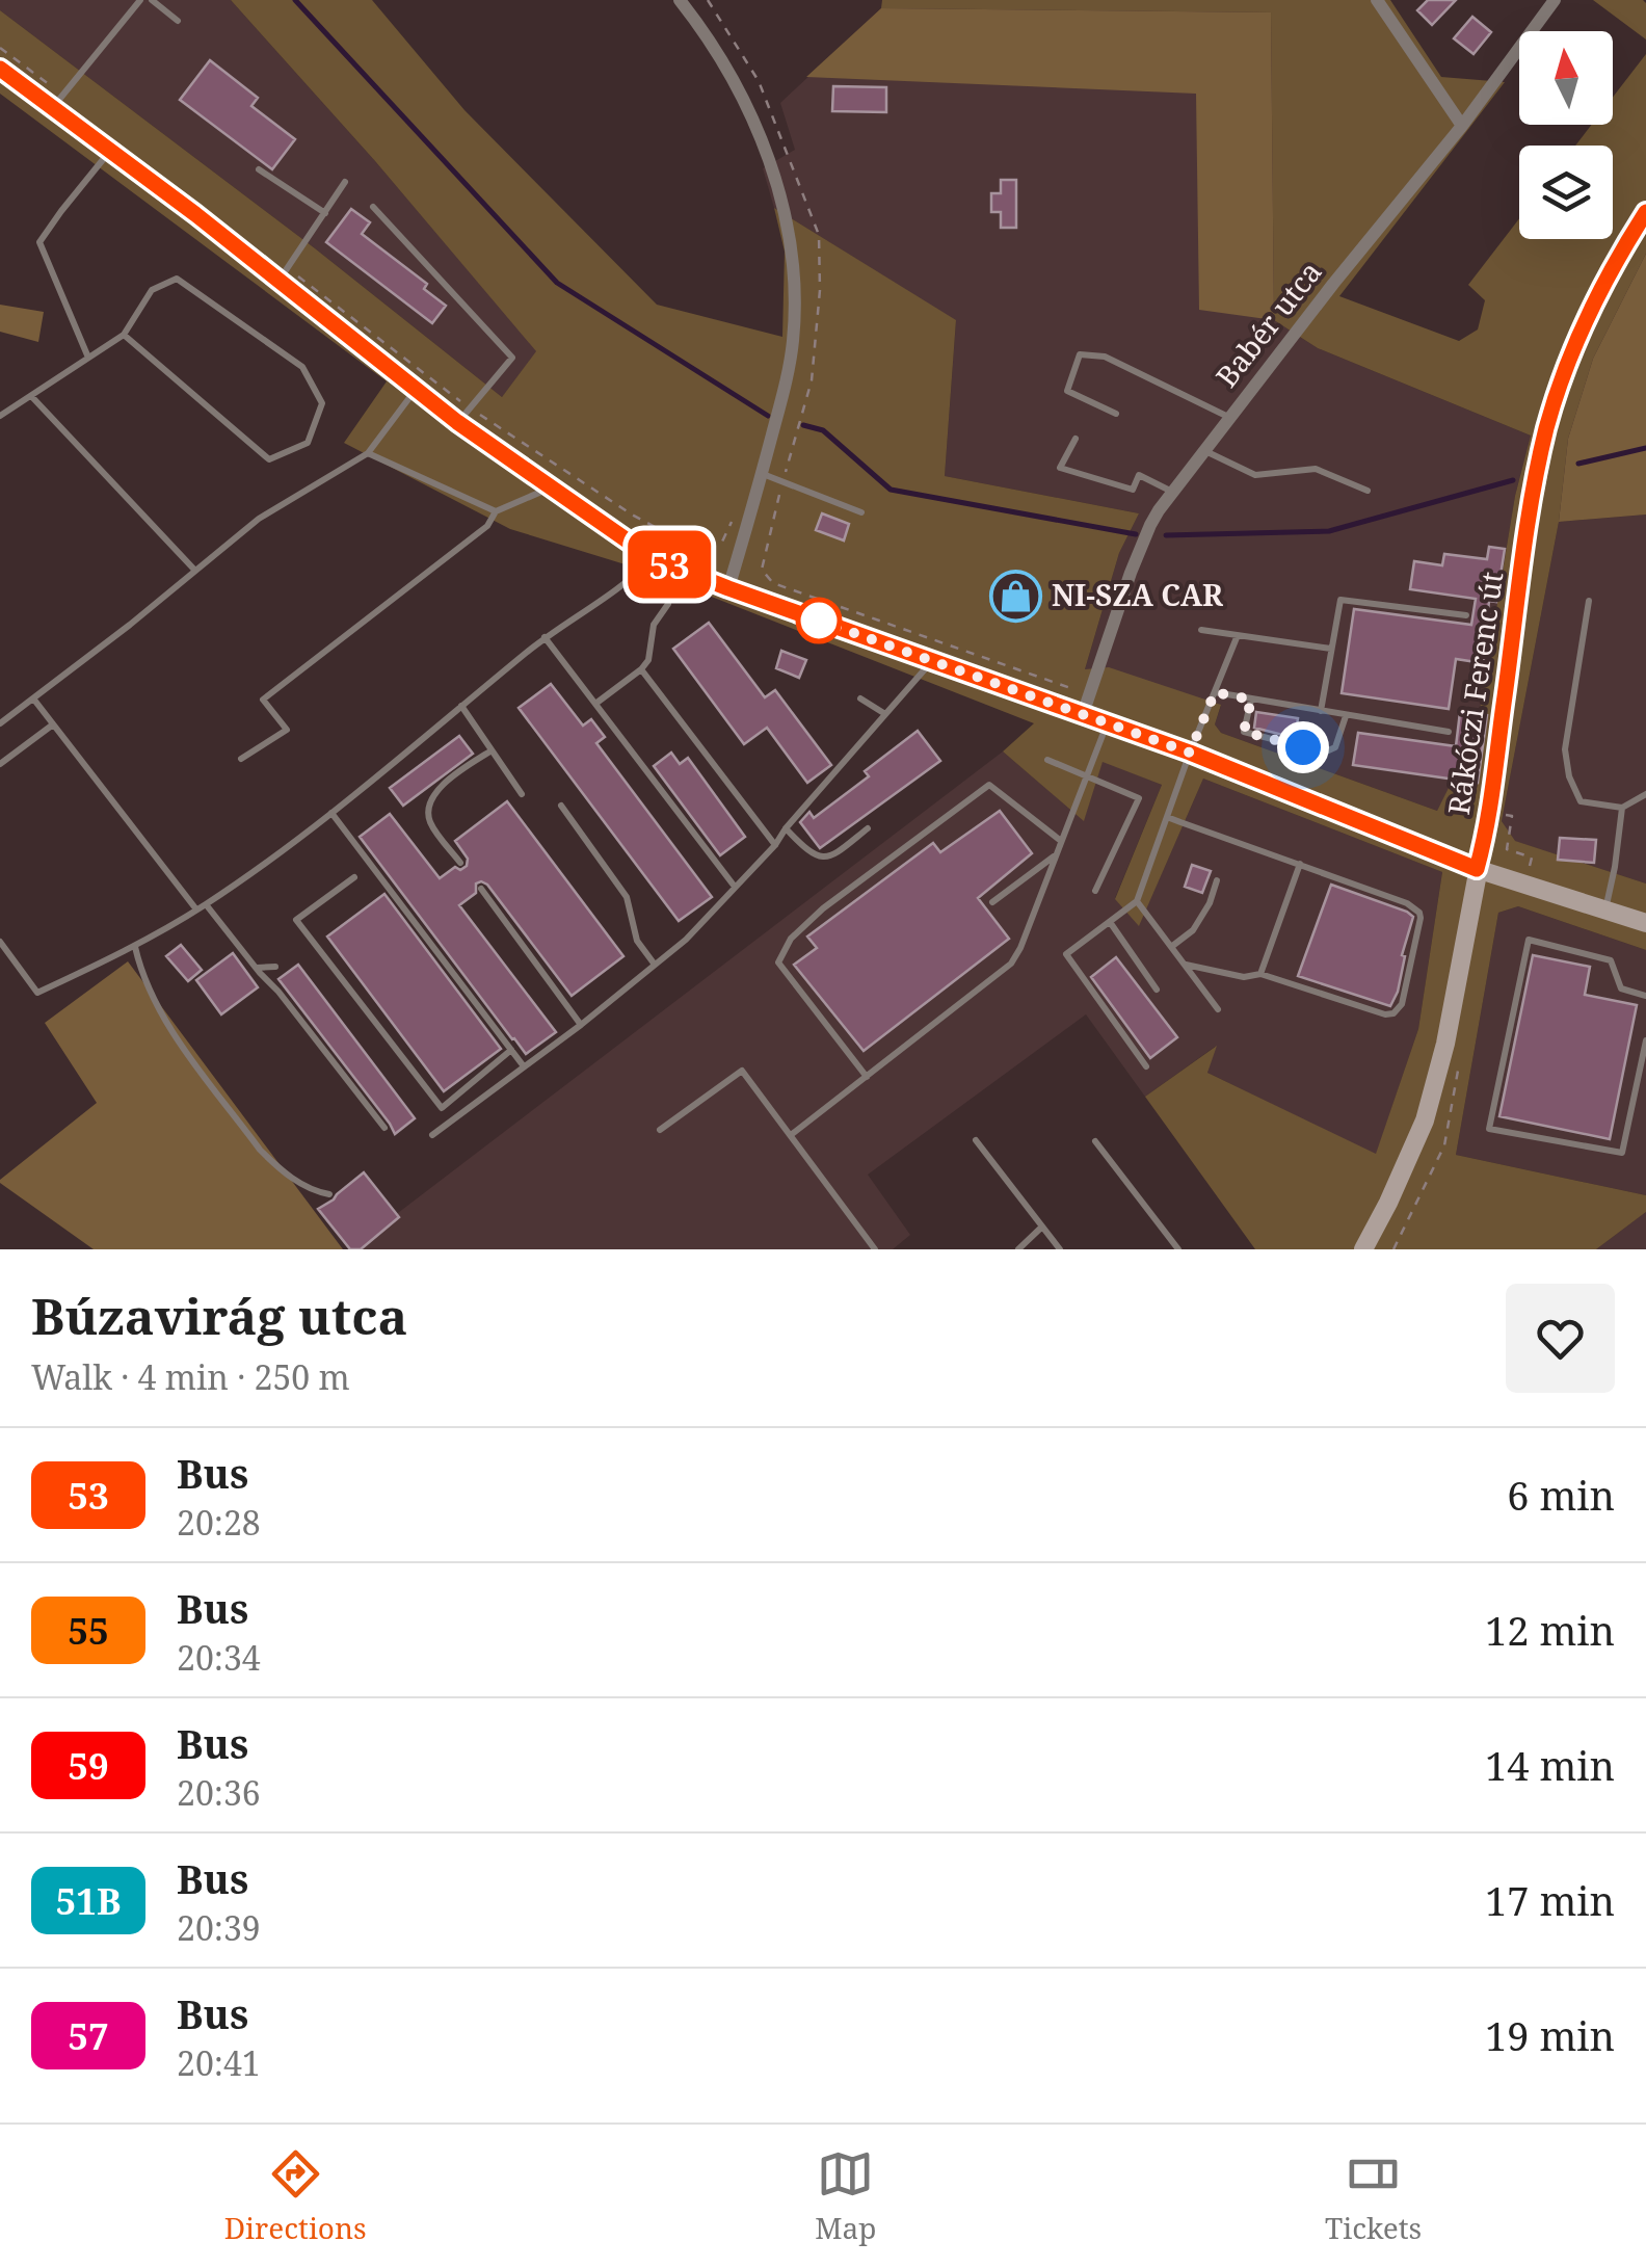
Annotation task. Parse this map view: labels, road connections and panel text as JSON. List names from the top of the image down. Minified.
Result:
{"streets":{"main road":["Rákóczi Ferenc út"],"street":["Babér utca"]},"places":{"shop":["NI-SZA CAR"]},"lines":["bus line 53"],"north":"top","page":{"on_map":"53","heading":["Búzavirág utca","Walk · 4 min · 250 m"],"list":[{"mark":"53","name":"Bus","note":"20:28","value":"6 min"},{"mark":"55","name":"Bus","note":"20:34","value":"12 min"},{"mark":"59","name":"Bus","note":"20:36","value":"14 min"},{"mark":"51B","name":"Bus","note":"20:39","value":"17 min"},{"mark":"57","name":"Bus","note":"20:41","value":"19 min"}],"tabs":["Directions","Map","Tickets"]}}
